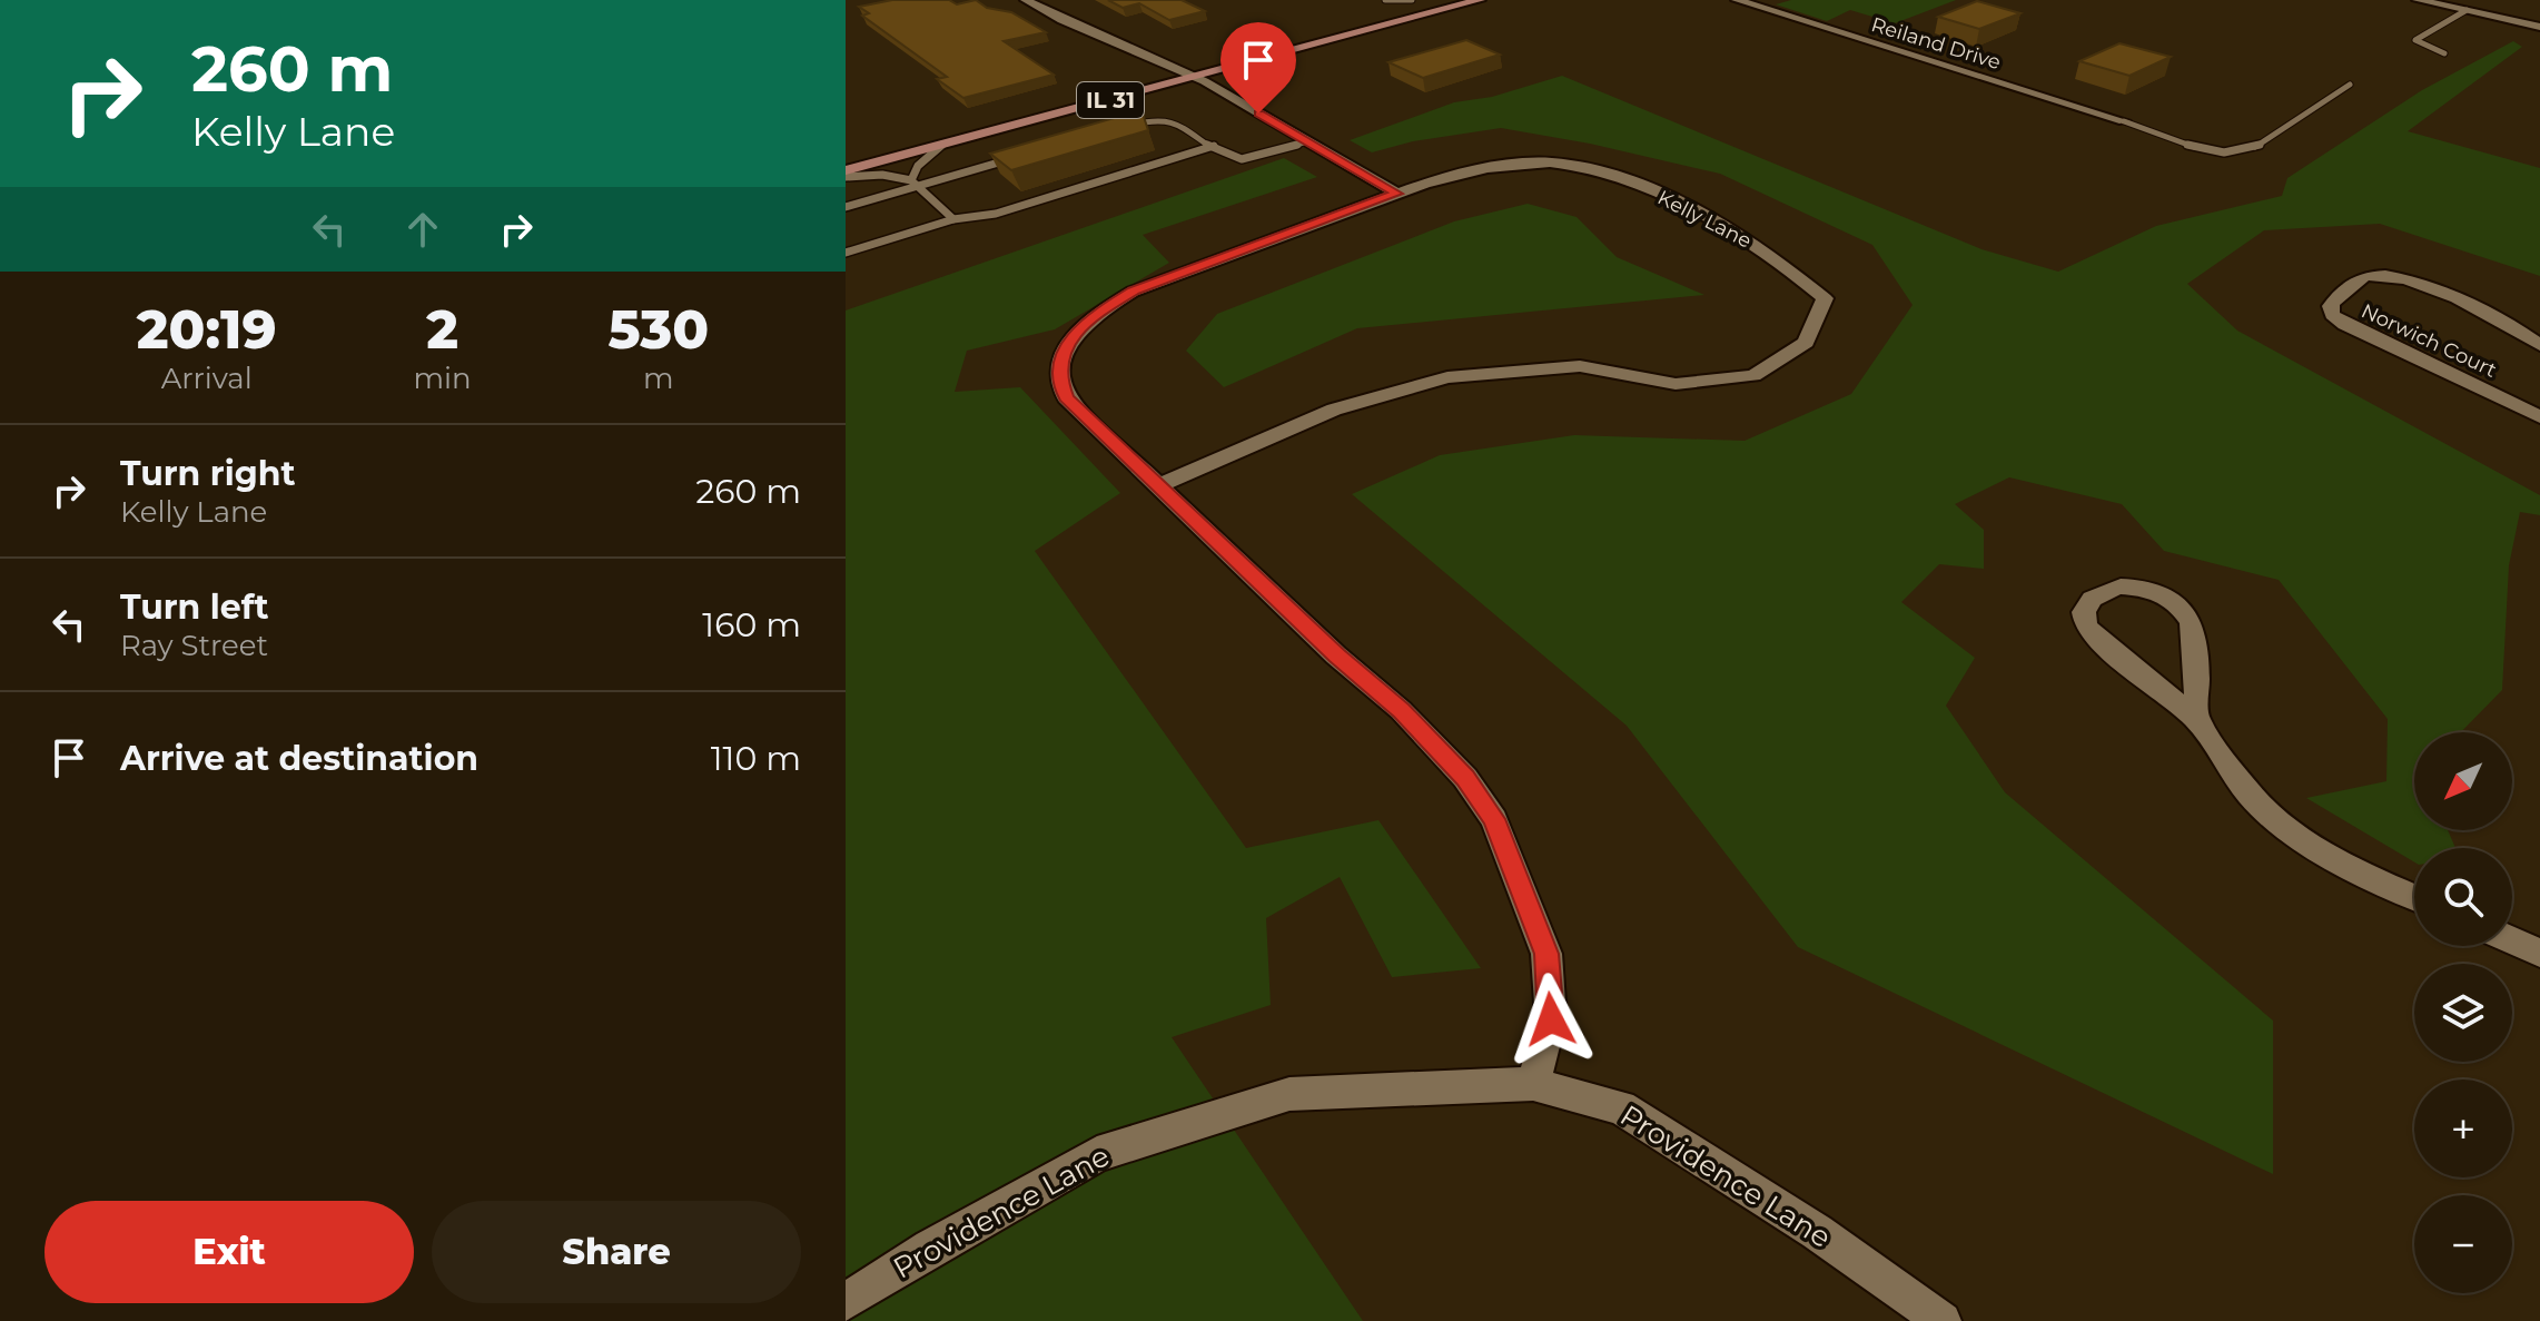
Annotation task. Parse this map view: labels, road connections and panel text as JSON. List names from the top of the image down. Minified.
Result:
{"streets":{"main road":["IL 31"],"street":["Reiland Drive","Kelly Lane","Norwich Court","Providence Lane"]},"crossings":[["Kelly Lane","Providence Lane"]],"north":"bottom left","page":{"turn":["260 m","Kelly Lane"],"eta":["20:19","Arrival","2","min","530","m"],"list":[{"name":"Turn right","note":"Kelly Lane","value":"260 m"},{"name":"Turn left","note":"Ray Street","value":"160 m"},{"name":"Arrive at destination","value":"110 m"}],"map_buttons":["+","−"],"buttons":["Exit","Share"]}}
